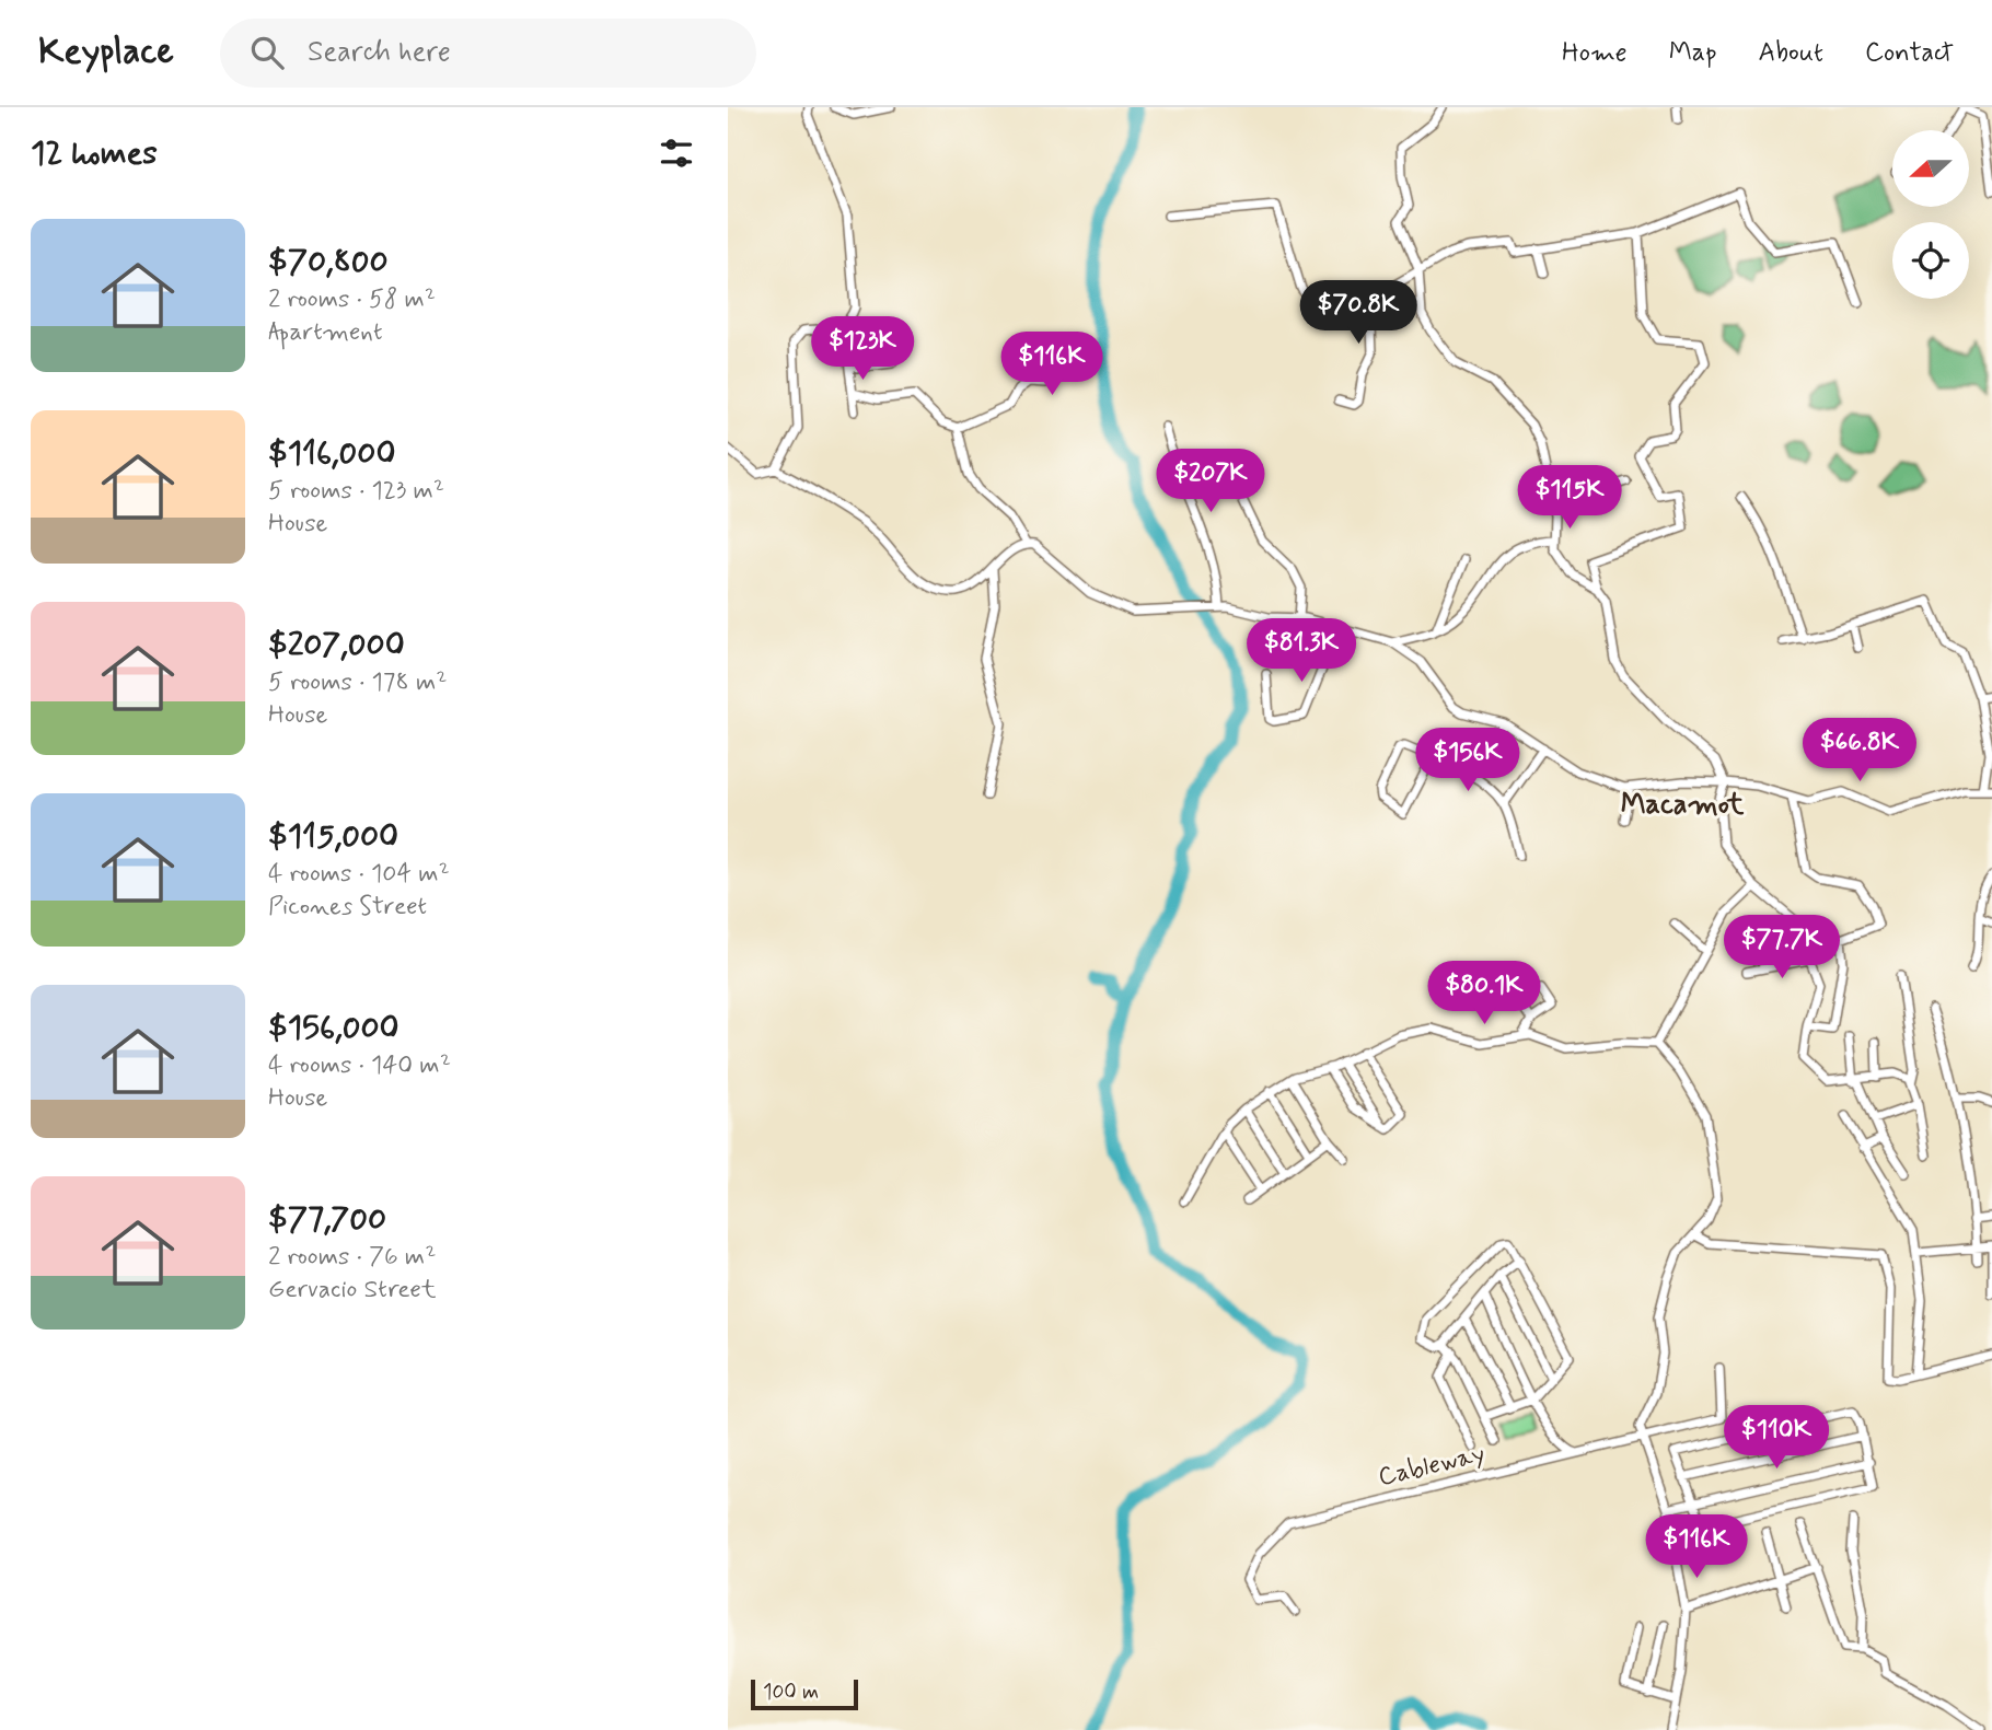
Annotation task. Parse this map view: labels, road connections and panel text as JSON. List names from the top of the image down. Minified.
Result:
{"streets":{"street":["Cableway"]},"districts":["Macamot"],"scale_bar":"100 m","north":"left","page":{"header":"Keyplace","search":"Search here","nav":["Home","Map","About","Contact"],"heading":"12 homes","list":[{"name":"$70,800","note":"2 rooms · 58 m² · Apartment"},{"name":"$116,000","note":"5 rooms · 123 m² · House"},{"name":"$207,000","note":"5 rooms · 178 m² · House"},{"name":"$115,000","note":"4 rooms · 104 m² · Picones Street"},{"name":"$156,000","note":"4 rooms · 140 m² · House"},{"name":"$77,700","note":"2 rooms · 76 m² · Gervacio Street"}],"price":["$70.8K","$123K","$116K","$207K","$115K","$81.3K","$66.8K","$156K","$77.7K","$80.1K","$110K","$116K"],"scale":"100 m"}}
